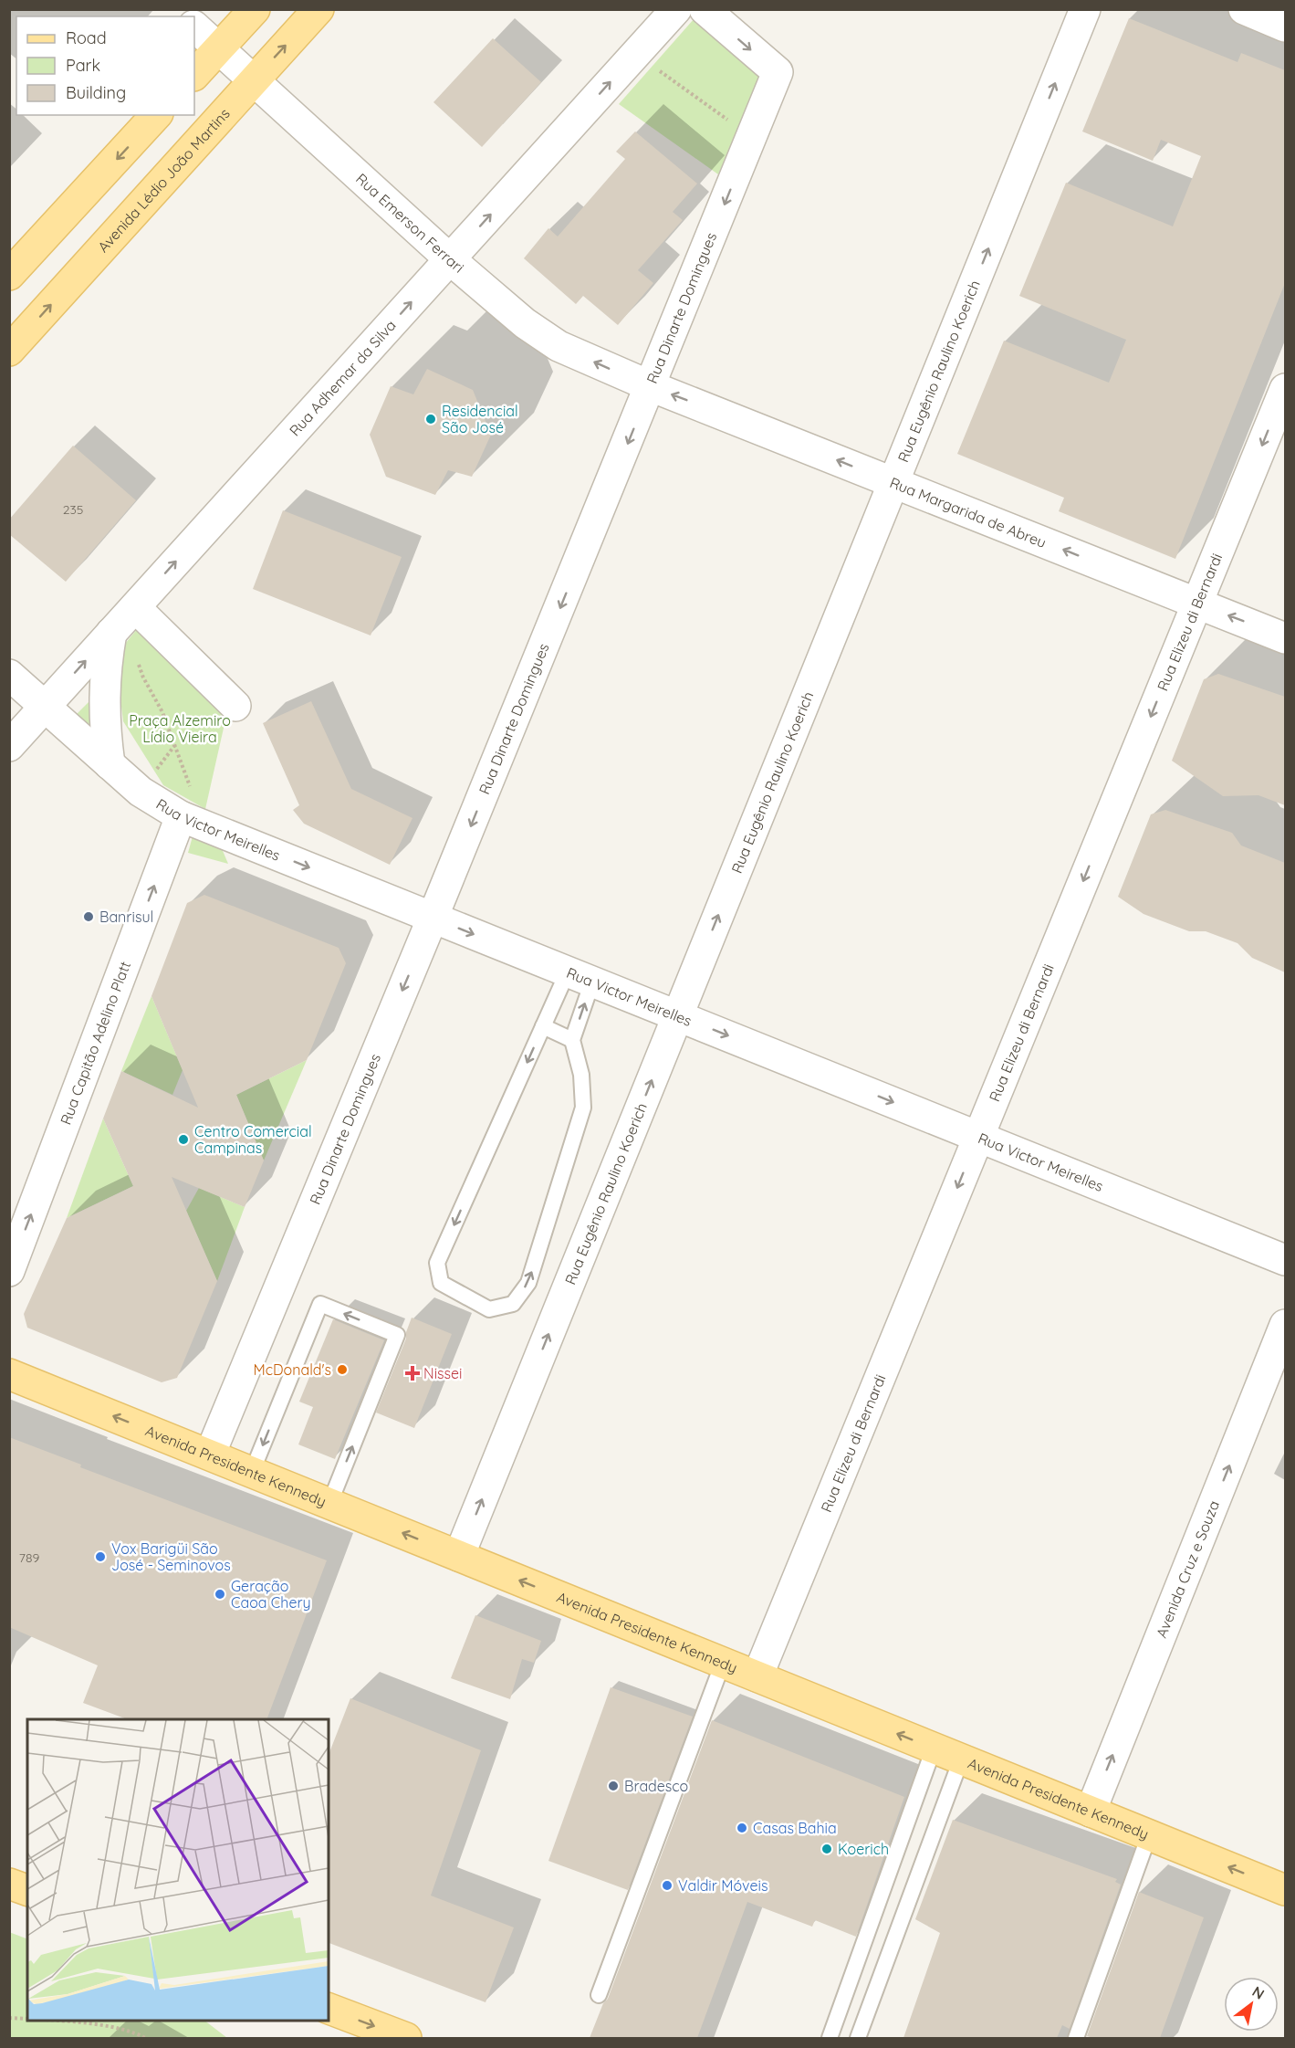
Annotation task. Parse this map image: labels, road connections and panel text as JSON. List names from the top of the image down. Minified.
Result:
{"streets":{"main road":["Avenida Lédio João Martins","Avenida Presidente Kennedy"],"street":["Rua Emerson Ferrari","Rua Dinarte Domingues","Rua Eugênio Raulino Koerich","Rua Adhemar da Silva","Rua Margarida de Abreu","Rua Elizeu di Bernardi","Rua Victor Meirelles","Rua Capitão Adelino Platt","Avenida Cruz e Souza"]},"crossings":[["Avenida Lédio João Martins","Rua Emerson Ferrari"],["Rua Emerson Ferrari","Rua Dinarte Domingues"],["Rua Emerson Ferrari","Rua Adhemar da Silva"],["Rua Emerson Ferrari","Rua Margarida de Abreu"],["Rua Dinarte Domingues","Rua Margarida de Abreu"],["Rua Dinarte Domingues","Rua Victor Meirelles"],["Rua Dinarte Domingues","Avenida Presidente Kennedy"],["Rua Eugênio Raulino Koerich","Rua Margarida de Abreu"],["Rua Eugênio Raulino Koerich","Rua Victor Meirelles"],["Rua Eugênio Raulino Koerich","Avenida Presidente Kennedy"],["Rua Adhemar da Silva","Rua Victor Meirelles"],["Rua Margarida de Abreu","Rua Elizeu di Bernardi"],["Rua Elizeu di Bernardi","Rua Victor Meirelles"],["Rua Elizeu di Bernardi","Avenida Presidente Kennedy"],["Rua Victor Meirelles","Rua Capitão Adelino Platt"],["Avenida Presidente Kennedy","Avenida Cruz e Souza"]],"one_way":["Rua Emerson Ferrari","Rua Dinarte Domingues","Rua Eugênio Raulino Koerich","Rua Adhemar da Silva","Rua Margarida de Abreu","Rua Elizeu di Bernardi","Rua Victor Meirelles","Rua Capitão Adelino Platt","Avenida Presidente Kennedy","Avenida Cruz e Souza"],"parks":["Praça Alzemiro Lídio Vieira"],"places":{"other":["Residencial São José","Banrisul","Centro Comercial Campinas","McDonald's","Vox Barigüi São José - Seminovos","Geração Caoa Chery","Bradesco","Casas Bahia","Koerich","Valdir Móveis"],"health":["Nissei"]},"house_numbers":["235","789"],"legend":["Road","Park","Building"],"north":"top right"}
